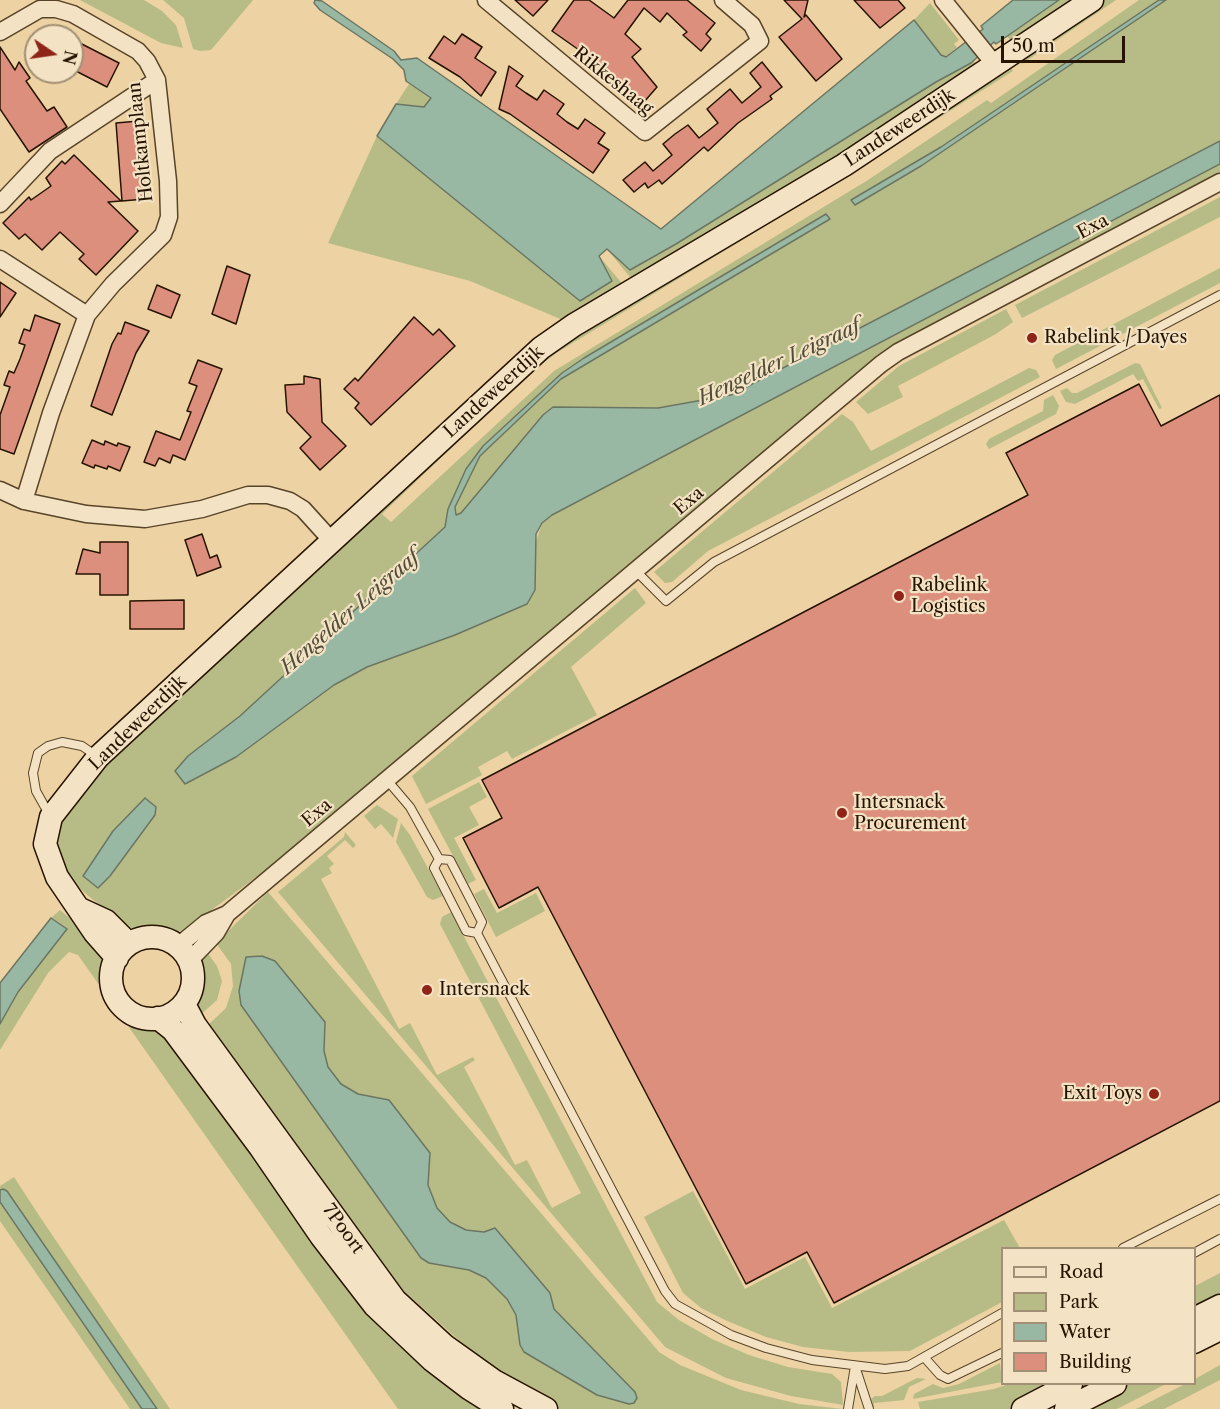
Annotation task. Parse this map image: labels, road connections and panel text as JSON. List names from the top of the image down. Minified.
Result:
{"streets":{"street":["Rikkeshaag","Landeweerdijk","Holtkamplaan","Exa","7Poort"]},"crossings":[["Landeweerdijk","Exa"],["Landeweerdijk","7Poort"],["Exa","7Poort"]],"water":["Hengelder Leigraaf"],"places":["Rabelink / Dayes","Rabelink Logistics","Intersnack Procurement","Intersnack","Exit Toys"],"legend":["Road","Park","Water","Building"],"scale_bar":"50 m","north":"right"}
